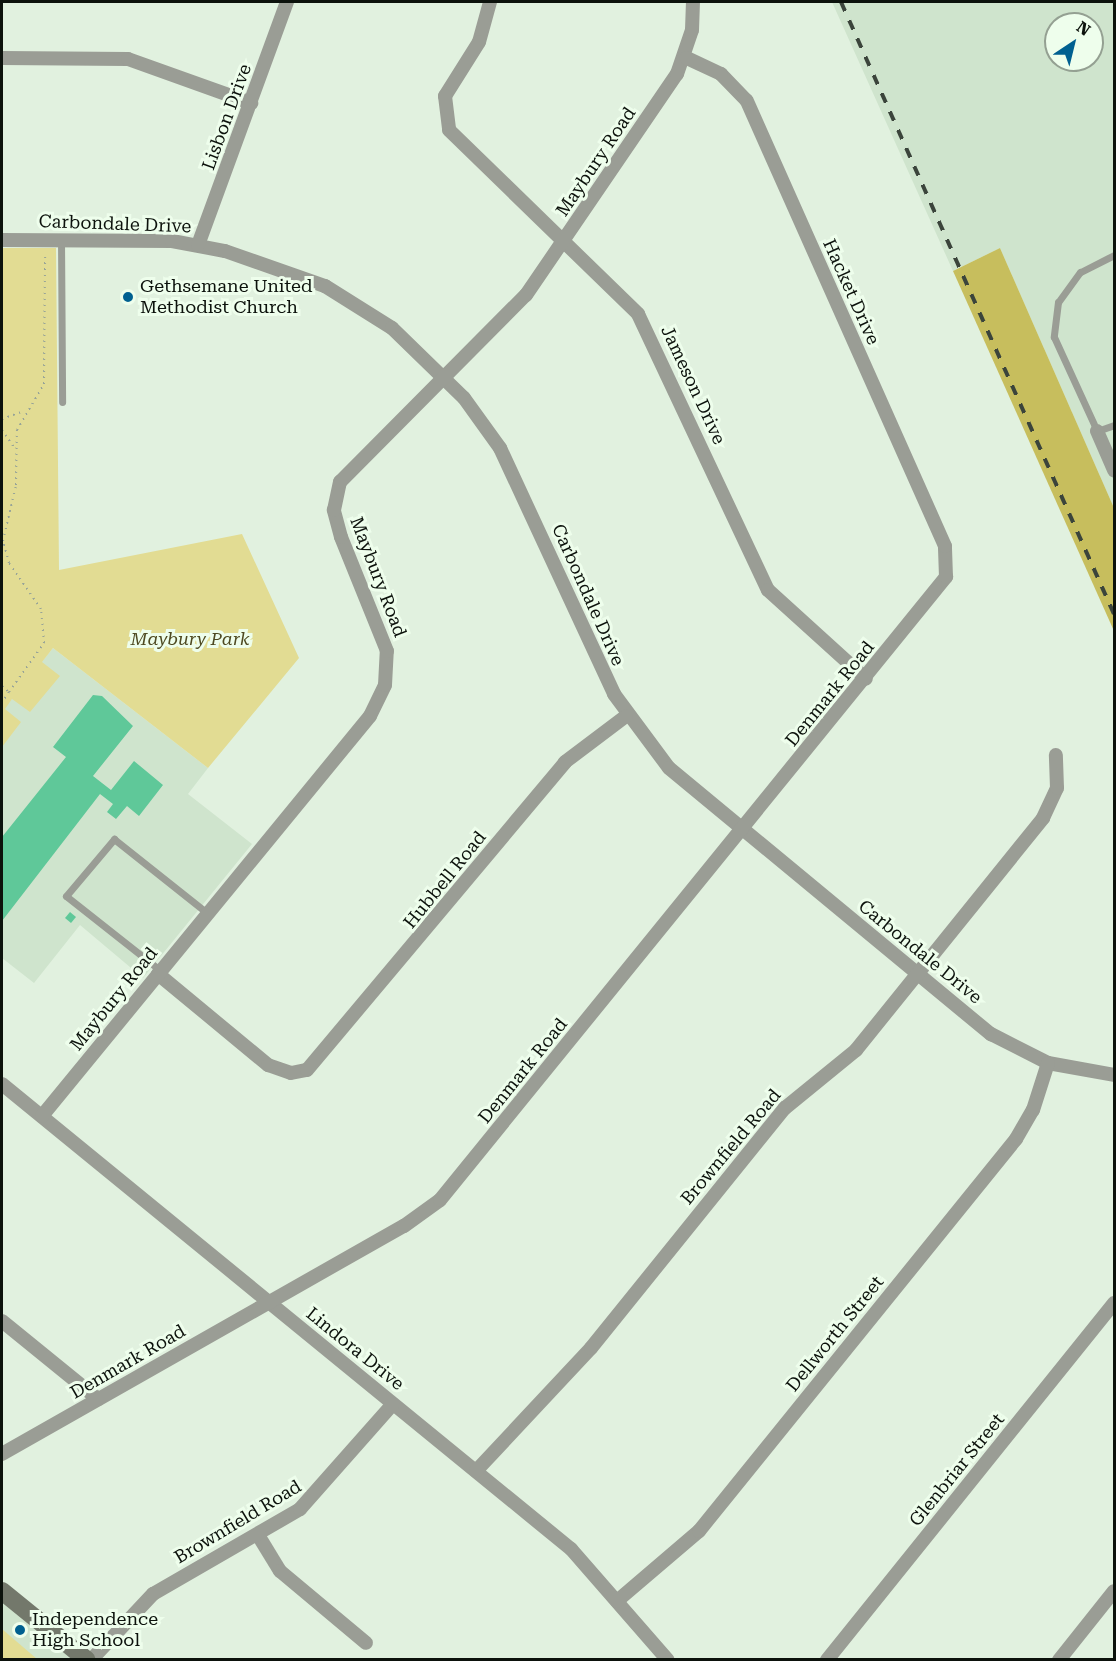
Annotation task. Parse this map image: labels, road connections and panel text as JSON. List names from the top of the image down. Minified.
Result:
{"streets":{"street":["Lisbon Drive","Maybury Road","Carbondale Drive","Hacket Drive","Jameson Drive","Denmark Road","Hubbell Road","Brownfield Road","Dellworth Street","Lindora Drive","Glenbriar Street"]},"crossings":[["Lisbon Drive","Carbondale Drive"],["Maybury Road","Carbondale Drive"],["Maybury Road","Hacket Drive"],["Maybury Road","Jameson Drive"],["Maybury Road","Hubbell Road"],["Maybury Road","Lindora Drive"],["Carbondale Drive","Denmark Road"],["Carbondale Drive","Hubbell Road"],["Carbondale Drive","Brownfield Road"],["Carbondale Drive","Dellworth Street"],["Hacket Drive","Denmark Road"],["Jameson Drive","Denmark Road"],["Denmark Road","Lindora Drive"],["Brownfield Road","Lindora Drive"],["Dellworth Street","Lindora Drive"]],"parks":["Maybury Park"],"places":["Gethsemane United Methodist Church","Independence High School"],"north":"top right"}
